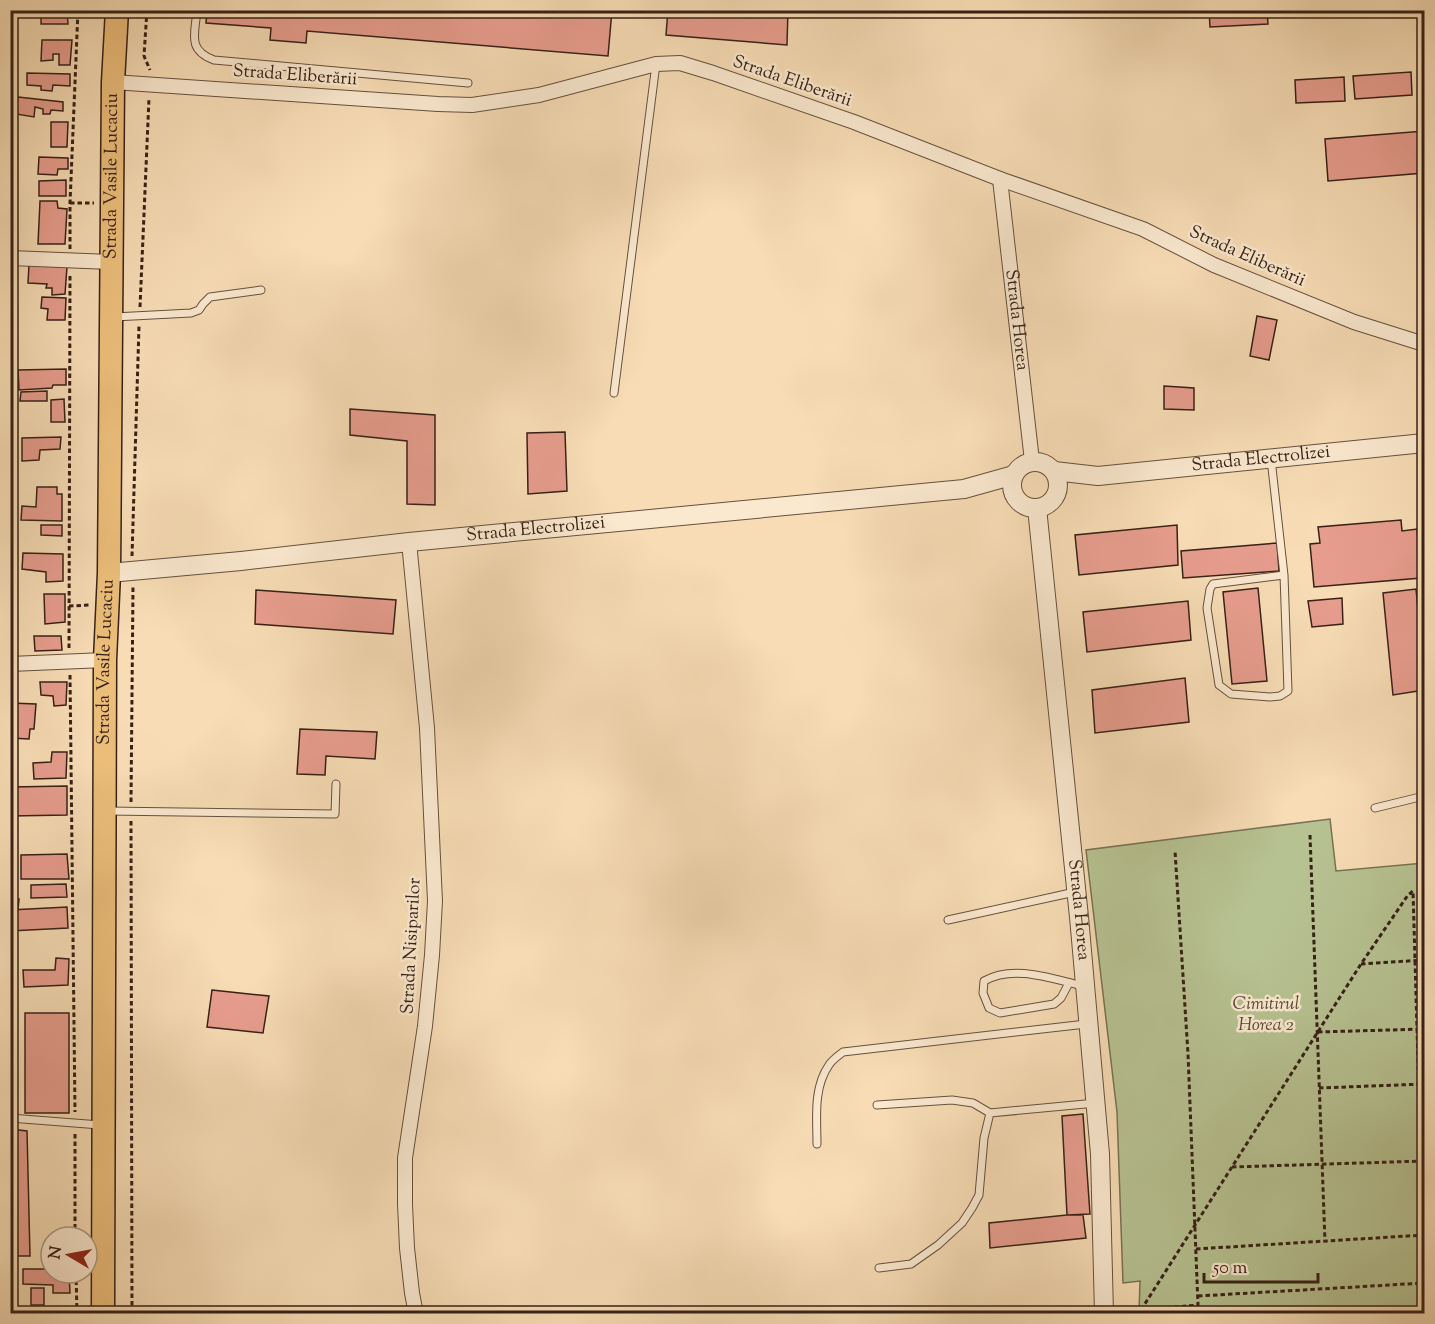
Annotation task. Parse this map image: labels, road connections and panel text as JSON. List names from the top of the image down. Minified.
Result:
{"streets":{"main road":["Strada Vasile Lucaciu"],"street":["Strada Eliberării","Strada Horea","Strada Electrolizei","Strada Nisiparilor"]},"crossings":[["Strada Eliberării","Strada Vasile Lucaciu"],["Strada Eliberării","Strada Horea"],["Strada Vasile Lucaciu","Strada Electrolizei"],["Strada Horea","Strada Electrolizei"],["Strada Electrolizei","Strada Nisiparilor"]],"parks":["Cimitirul Horea 2"],"scale_bar":"50 m","north":"left"}
